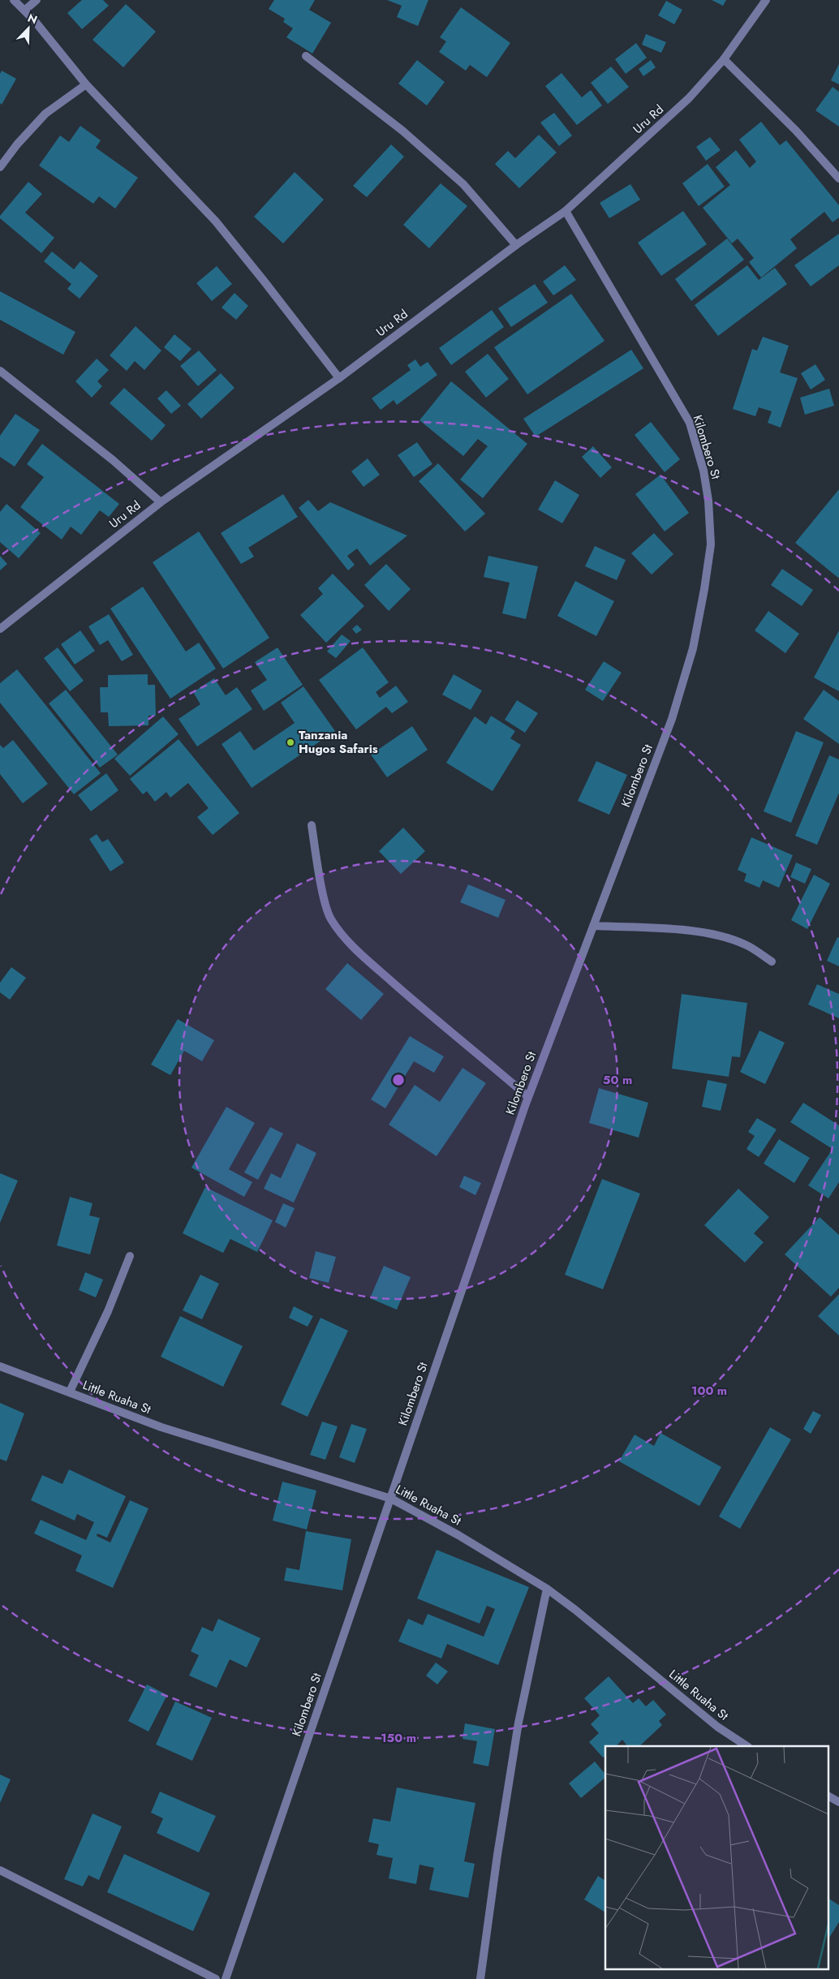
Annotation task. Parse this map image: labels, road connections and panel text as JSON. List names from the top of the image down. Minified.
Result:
{"streets":{"street":["Uru Rd","Kilombero St","Little Ruaha St"]},"crossings":[["Uru Rd","Kilombero St"],["Kilombero St","Little Ruaha St"]],"places":["Tanzania Hugos Safaris"],"north":"top right","rings":["50 m","100 m","150 m"]}
